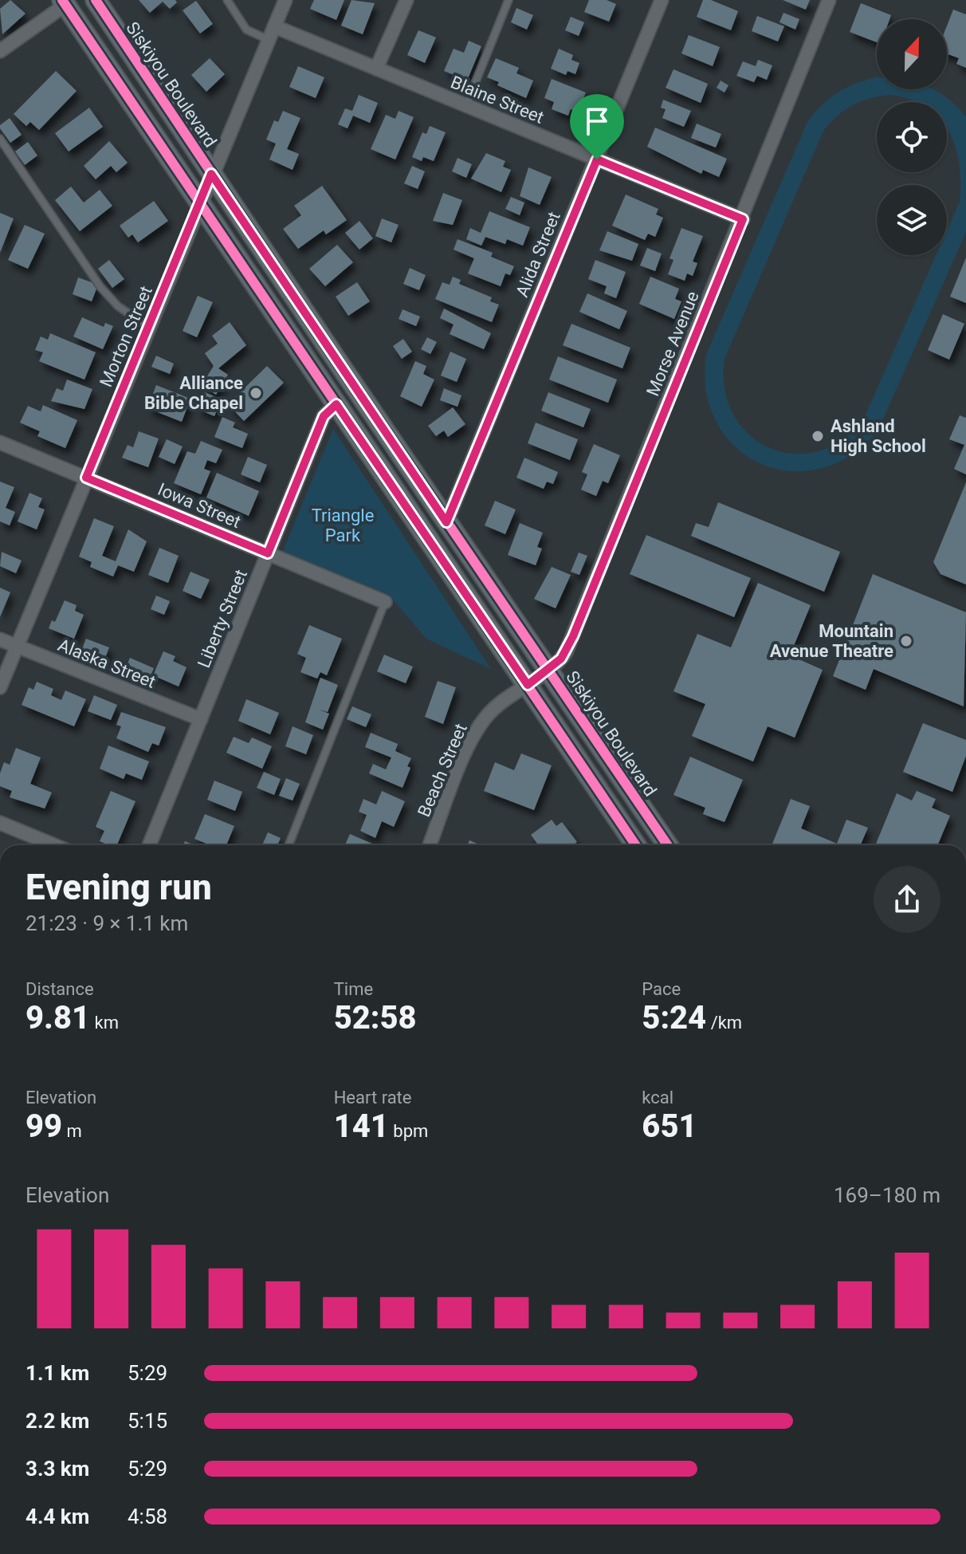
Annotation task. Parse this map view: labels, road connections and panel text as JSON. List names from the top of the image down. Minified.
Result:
{"streets":{"main road":["Siskiyou Boulevard"],"street":["Blaine Street","Alida Street","Morton Street","Morse Avenue","Iowa Street","Liberty Street","Alaska Street","Beach Street"]},"crossings":[["Siskiyou Boulevard","Alida Street"],["Siskiyou Boulevard","Morton Street"],["Siskiyou Boulevard","Morse Avenue"],["Blaine Street","Alida Street"],["Blaine Street","Morton Street"],["Blaine Street","Morse Avenue"],["Morton Street","Iowa Street"],["Morton Street","Alaska Street"],["Morse Avenue","Beach Street"],["Iowa Street","Liberty Street"],["Liberty Street","Alaska Street"]],"parks":["Triangle Park"],"places":["Alliance Bible Chapel","Ashland High School","Mountain Avenue Theatre"],"north":"top","page":{"heading":["Evening run","21:23 · 9 × 1.1 km"],"stats":[["Distance","9.81 km"],["Time","52:58"],["Pace","5:24 /km"],["Elevation","99 m"],["Heart rate","141 bpm"],["kcal","651"]],"chart":["Elevation","169–180 m"],"list":[{"name":"1.1 km","note":"5:29"},{"name":"2.2 km","note":"5:15"},{"name":"3.3 km","note":"5:29"},{"name":"4.4 km","note":"4:58"}]}}
